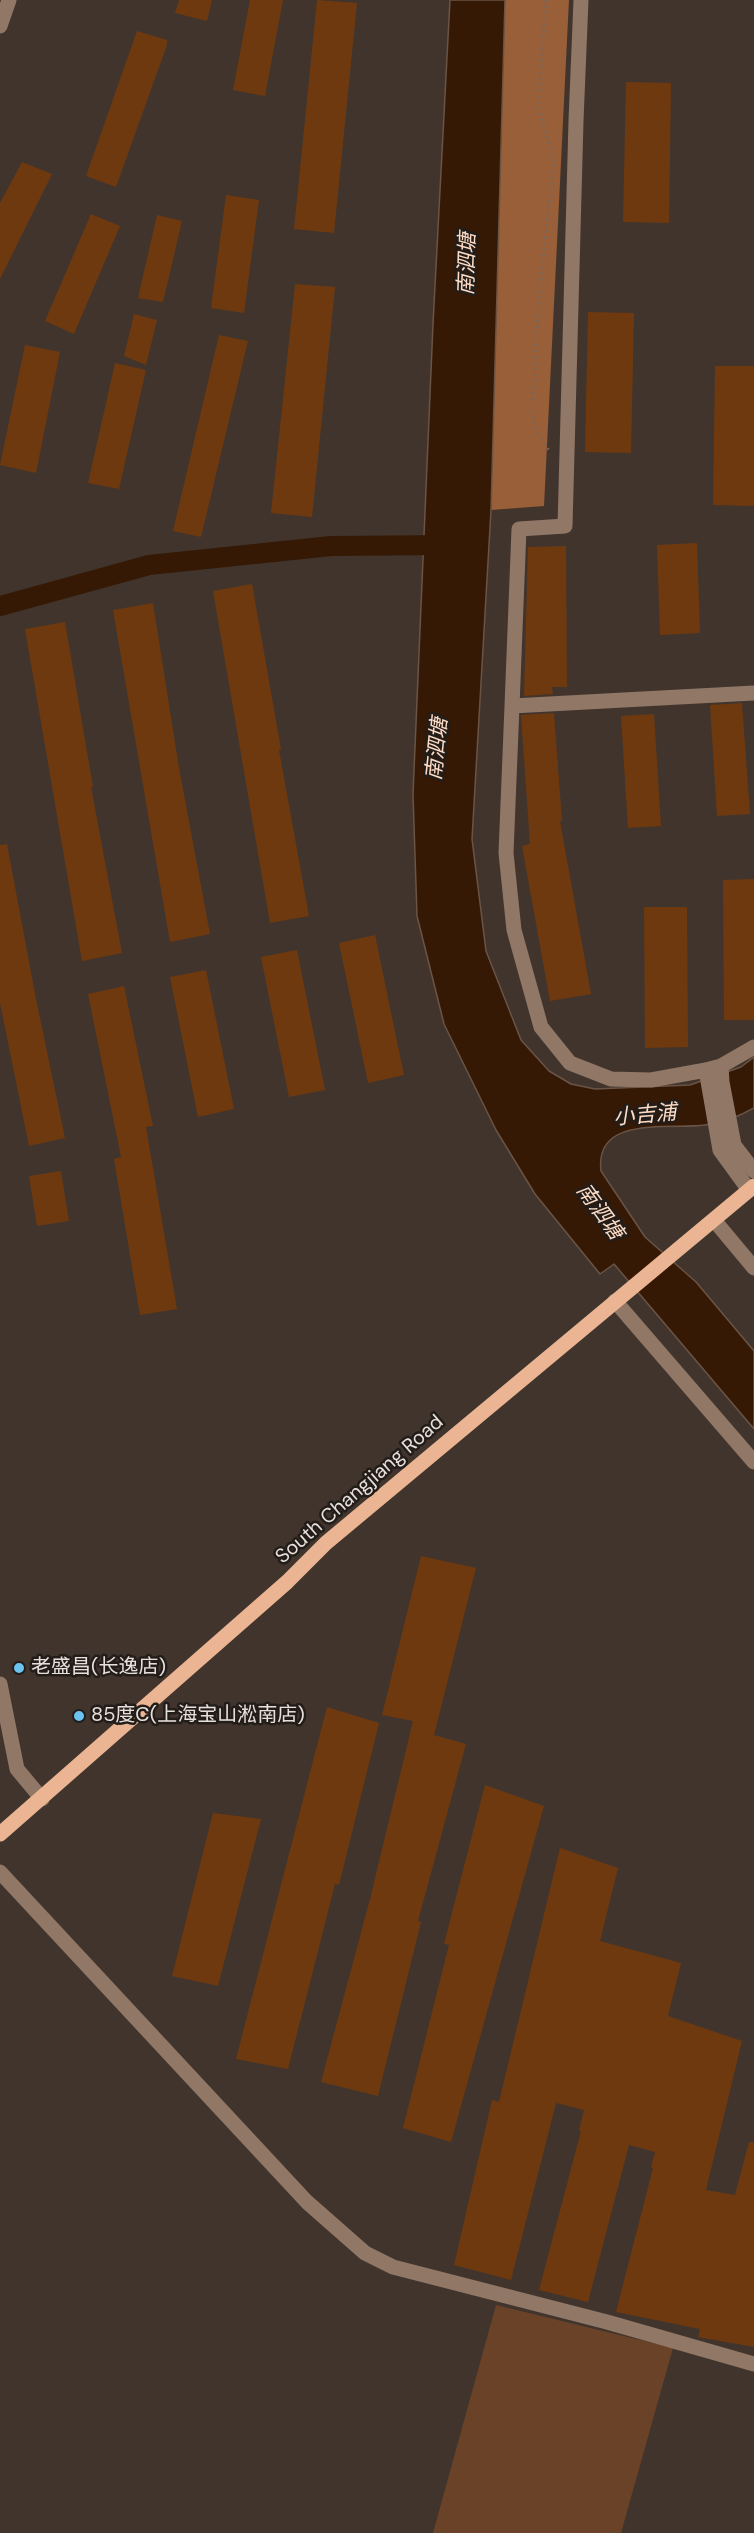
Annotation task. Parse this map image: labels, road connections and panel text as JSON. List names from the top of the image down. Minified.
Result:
{"streets":{"main road":["South Changjiang Road"]},"water":["南泗塘","小吉浦"],"places":["老盛昌(长逸店)","85度C(上海宝山淞南店)"]}
